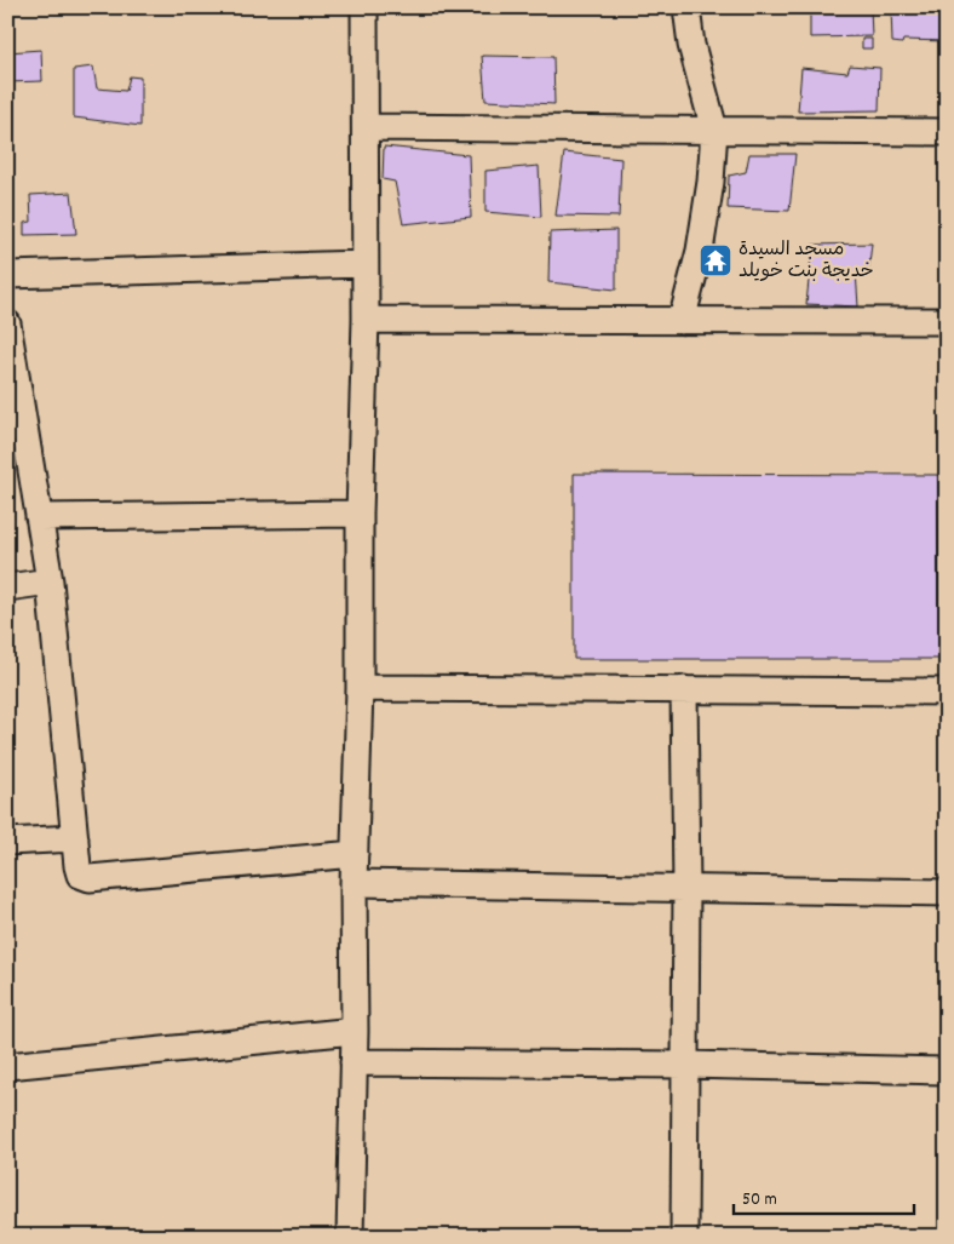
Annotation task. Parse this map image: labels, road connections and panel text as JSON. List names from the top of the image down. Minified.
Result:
{"places":{"temple":["مسجد السيدة خديجة بنت خويلد"]},"scale_bar":"50 m"}
